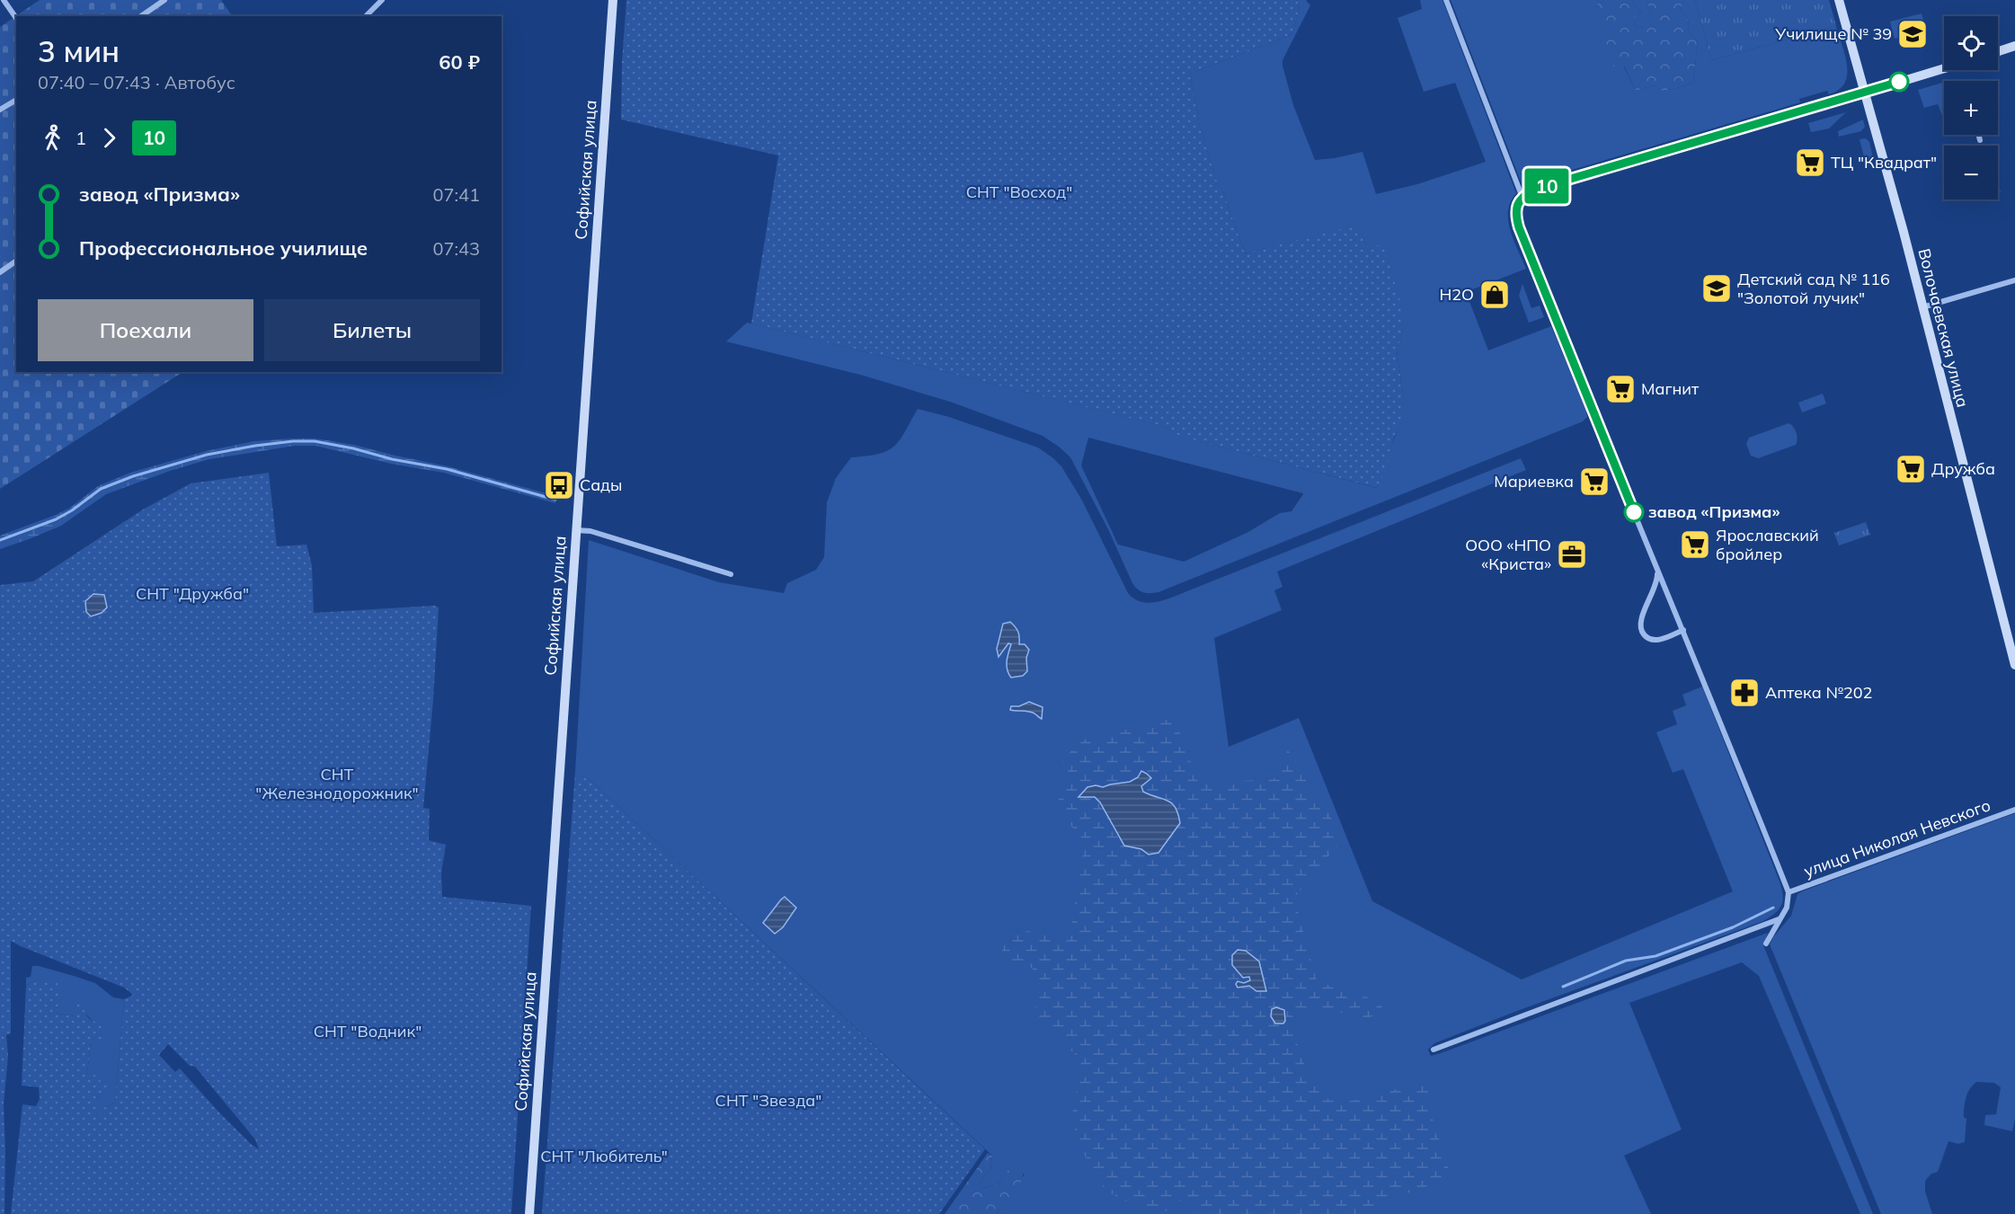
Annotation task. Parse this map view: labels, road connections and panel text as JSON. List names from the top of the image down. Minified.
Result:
{"streets":{"main road":["Софийская улица","Волочаевская улица"],"street":["улица Николая Невского"]},"parks":["СНТ \"Восход\"","СНТ \"Дружба\"","СНТ \"Железнодорожник\"","СНТ \"Водник\"","СНТ \"Звезда\"","СНТ \"Любитель\""],"places":{"school or university":["Училище № 39","Детский сад № 116 \"Золотой лучик\""],"supermarket":["ТЦ \"Квадрат\"","Магнит","Дружба","Мариевка","Ярославский бройлер"],"shop":["H2O"],"bus stop":["Сады"],"other":["завод «Призма»"],"office":["ООО «НПО «Криста»"],"pharmacy":["Аптека №202"]},"lines":["bus line 10"],"page":{"on_map":"10","map_buttons":["+","−"],"heading":["3 мин","07:40 – 07:43 · Автобус","60 ₽"],"legs":["1","10"],"list":[{"name":"завод «Призма»","value":"07:41"},{"name":"Профессиональное училище","value":"07:43"}],"buttons":["Поехали","Билеты"]}}
